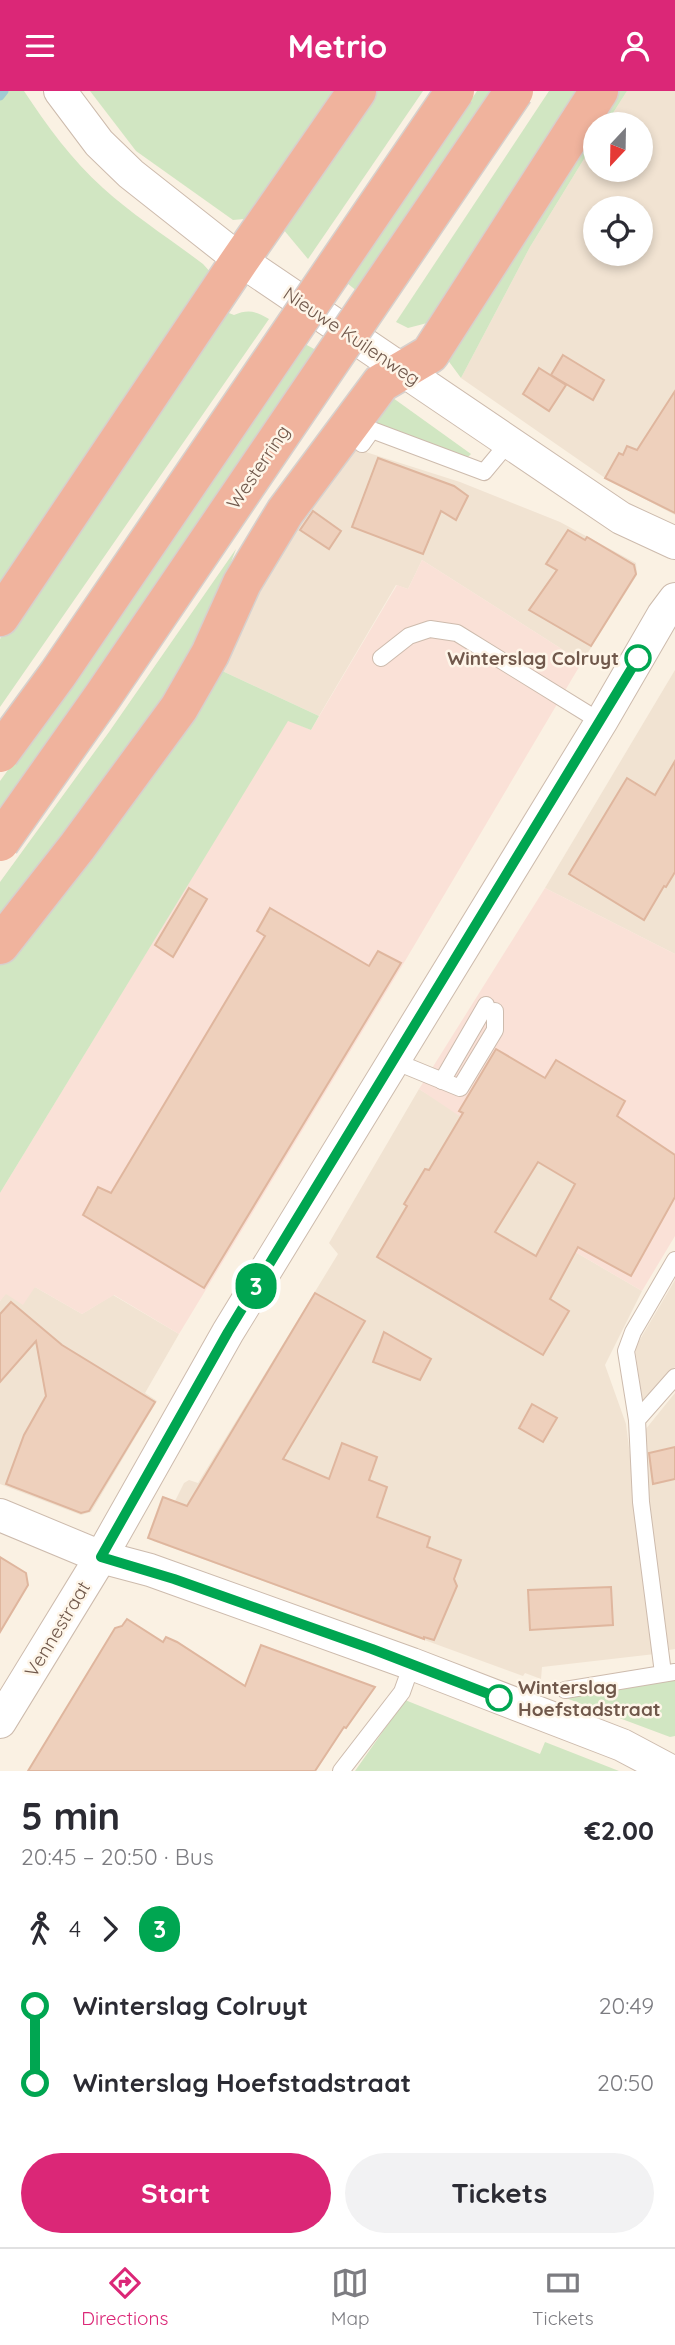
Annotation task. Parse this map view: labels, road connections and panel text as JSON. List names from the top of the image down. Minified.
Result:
{"streets":{"highway":["Westerring"],"street":["Nieuwe Kuilenweg","Vennestraat"]},"places":["Winterslag Colruyt","Winterslag Hoefstadstraat"],"lines":["bus line 3"],"north":"bottom","page":{"header":"Metrio","on_map":"3","heading":["5 min","20:45 – 20:50 · Bus","€2.00"],"legs":["4","3"],"list":[{"name":"Winterslag Colruyt","value":"20:49"},{"name":"Winterslag Hoefstadstraat","value":"20:50"}],"buttons":["Start","Tickets"],"tabs":["Directions","Map","Tickets"]}}
